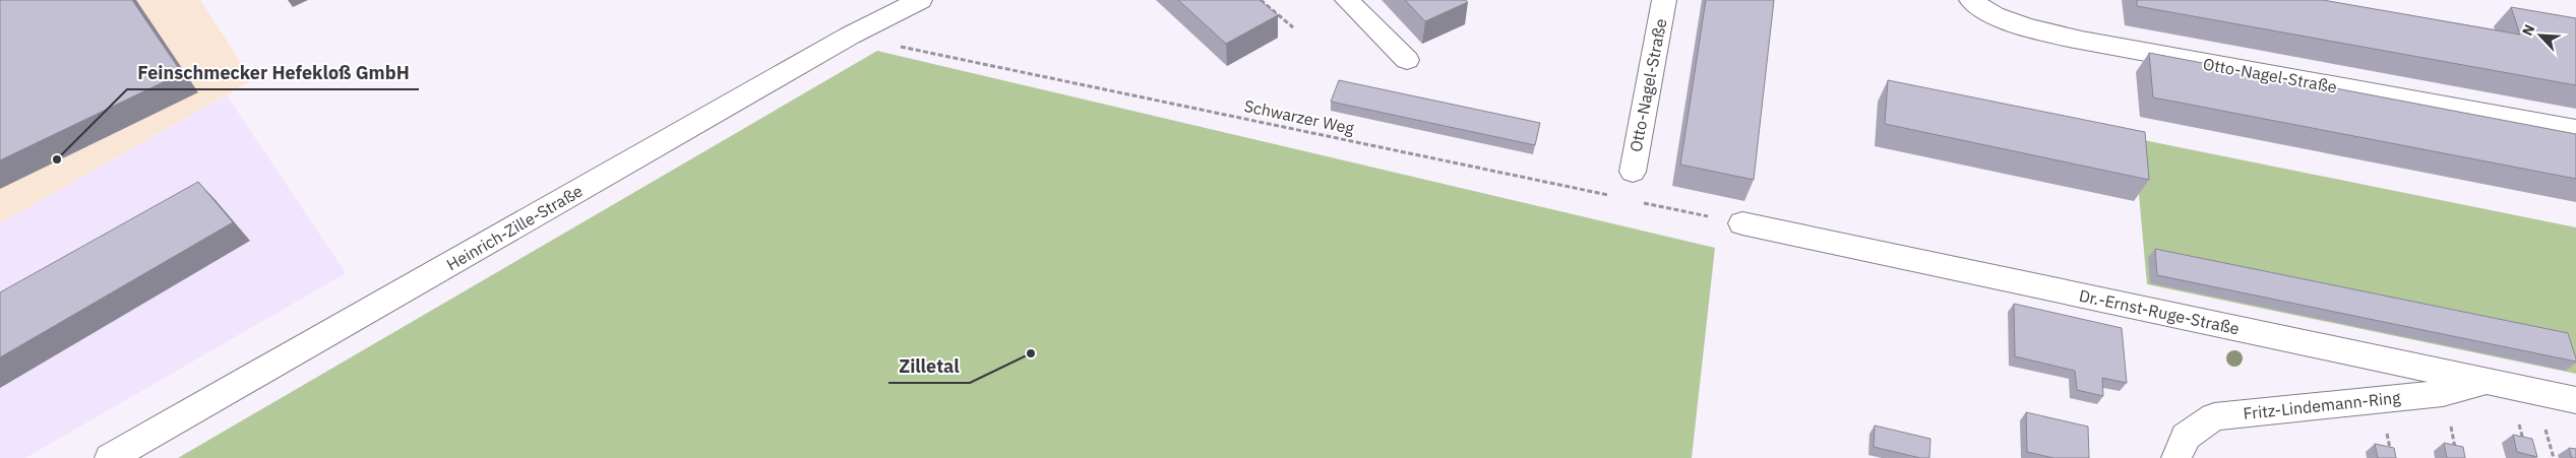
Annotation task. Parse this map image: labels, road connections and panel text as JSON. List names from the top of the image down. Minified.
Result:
{"streets":{"street":["Otto-Nagel-Straße","Heinrich-Zille-Straße","Dr.-Ernst-Ruge-Straße","Fritz-Lindemann-Ring"],"path":["Schwarzer Weg"]},"crossings":[["Schwarzer Weg","Heinrich-Zille-Straße"],["Dr.-Ernst-Ruge-Straße","Fritz-Lindemann-Ring"]],"places":["Feinschmecker Hefekloß GmbH","Zilletal"],"north":"top left"}
